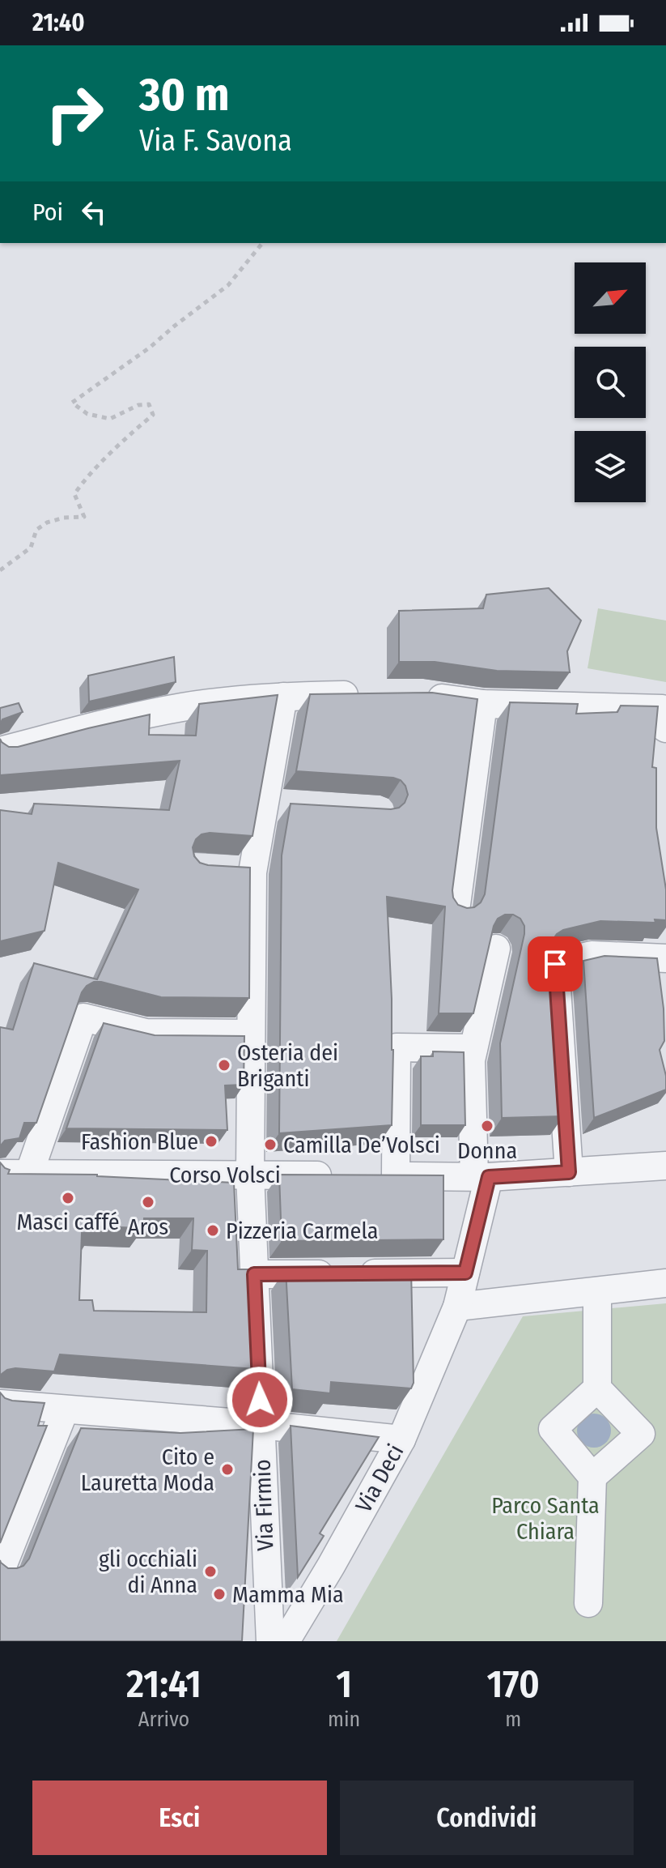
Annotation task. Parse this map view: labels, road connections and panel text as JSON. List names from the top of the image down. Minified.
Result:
{"streets":{"street":["Corso Volsci","Via Deci","Via Firmio"]},"crossings":[["Corso Volsci","Via Deci"],["Corso Volsci","Via Firmio"]],"parks":["Parco Santa Chiara"],"places":["Osteria dei Briganti","Donna","Fashion Blue","Camilla De’Volsci","Masci caffé","Aros","Pizzeria Carmela","Cito e Lauretta Moda","gli occhiali di Anna","Mamma Mia"],"north":"top right","page":{"status":"21:40","turn":["30 m","Via F. Savona"],"then":"Poi","eta":["21:41","Arrivo","1","min","170","m"],"buttons":["Esci","Condividi"]}}
